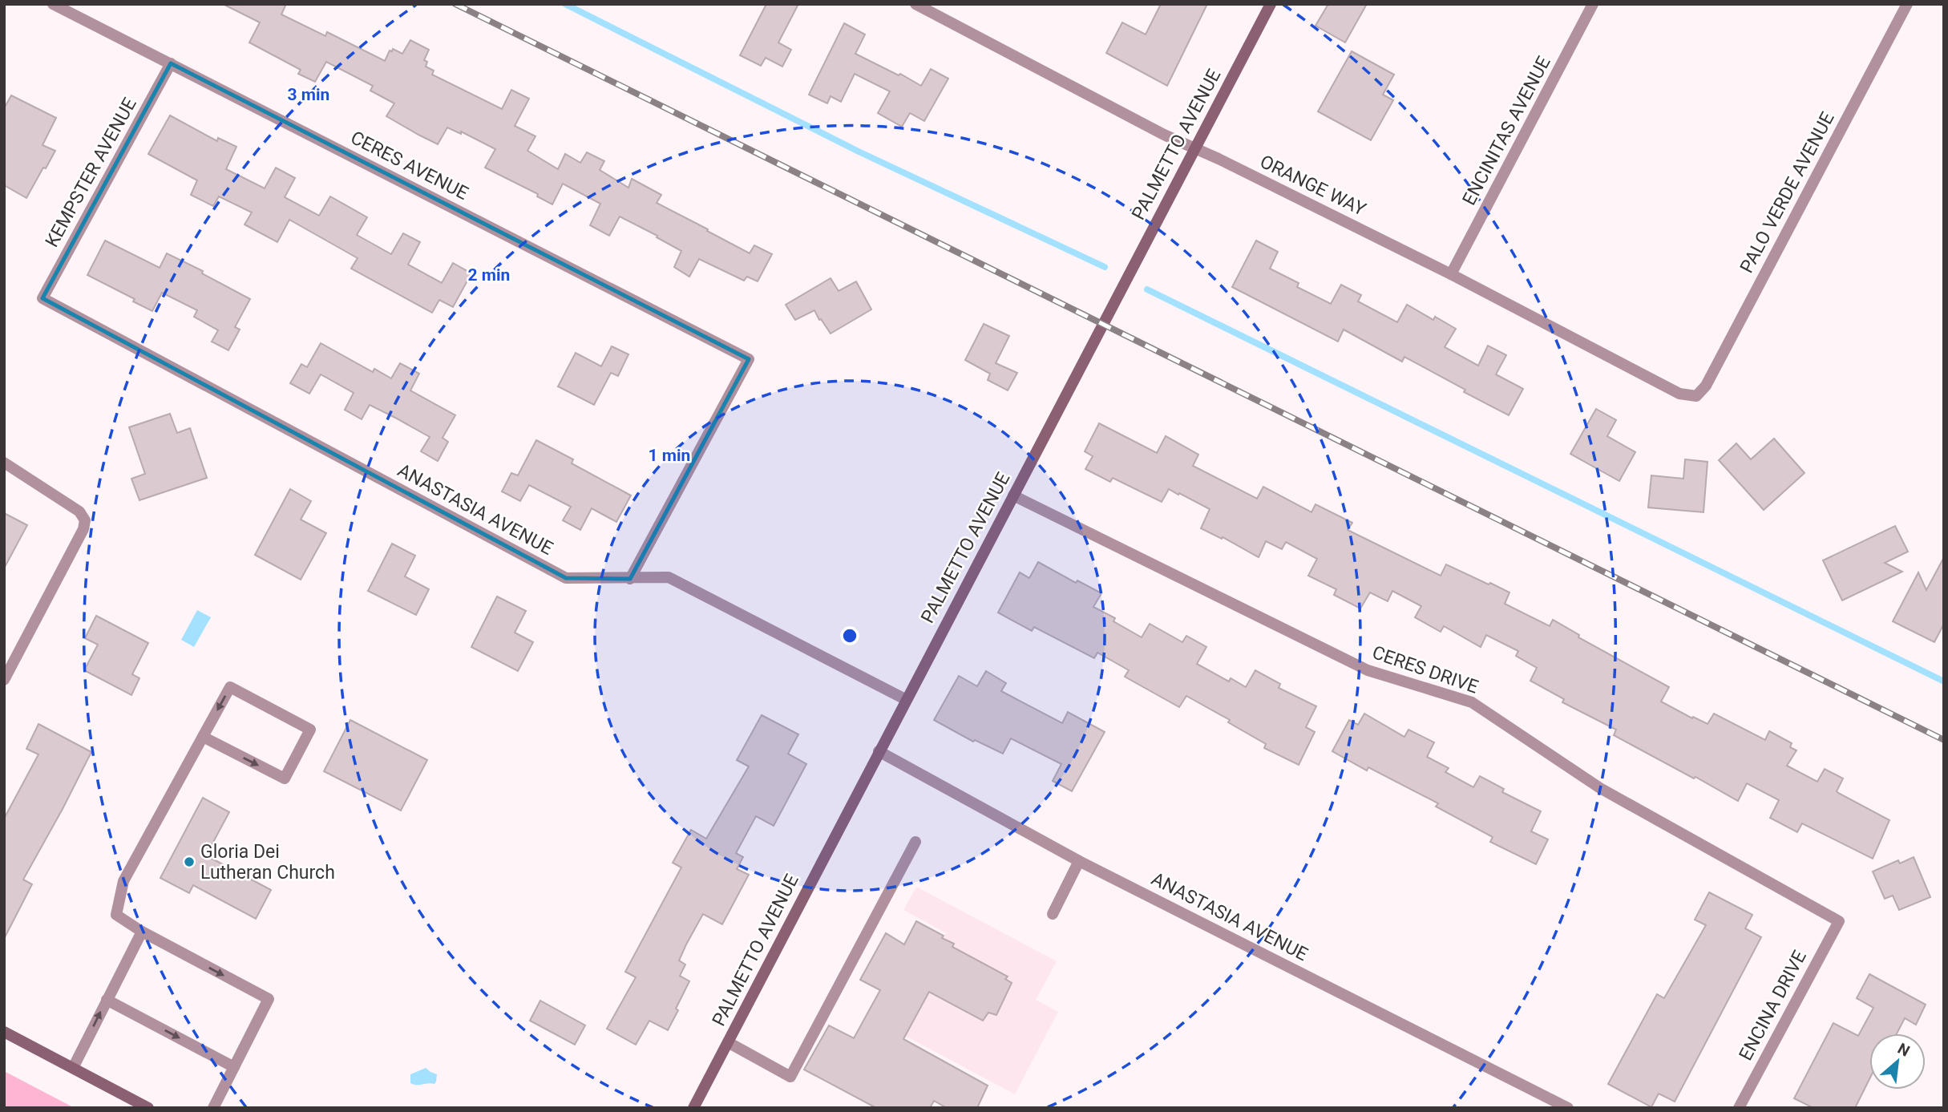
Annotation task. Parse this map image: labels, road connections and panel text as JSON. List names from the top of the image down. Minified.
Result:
{"streets":{"street":["ENCINITAS AVENUE","PALMETTO AVENUE","CERES AVENUE","KEMPSTER AVENUE","ORANGE WAY","PALO VERDE AVENUE","ANASTASIA AVENUE","CERES DRIVE","ENCINA DRIVE"]},"crossings":[["ENCINITAS AVENUE","ORANGE WAY"],["PALMETTO AVENUE","ORANGE WAY"],["PALMETTO AVENUE","ANASTASIA AVENUE"],["PALMETTO AVENUE","CERES DRIVE"],["CERES AVENUE","KEMPSTER AVENUE"],["CERES AVENUE","ANASTASIA AVENUE"],["KEMPSTER AVENUE","ANASTASIA AVENUE"],["ORANGE WAY","PALO VERDE AVENUE"],["CERES DRIVE","ENCINA DRIVE"]],"places":["Gloria Dei Lutheran Church"],"north":"top right","rings":["3 min","2 min","1 min"]}
